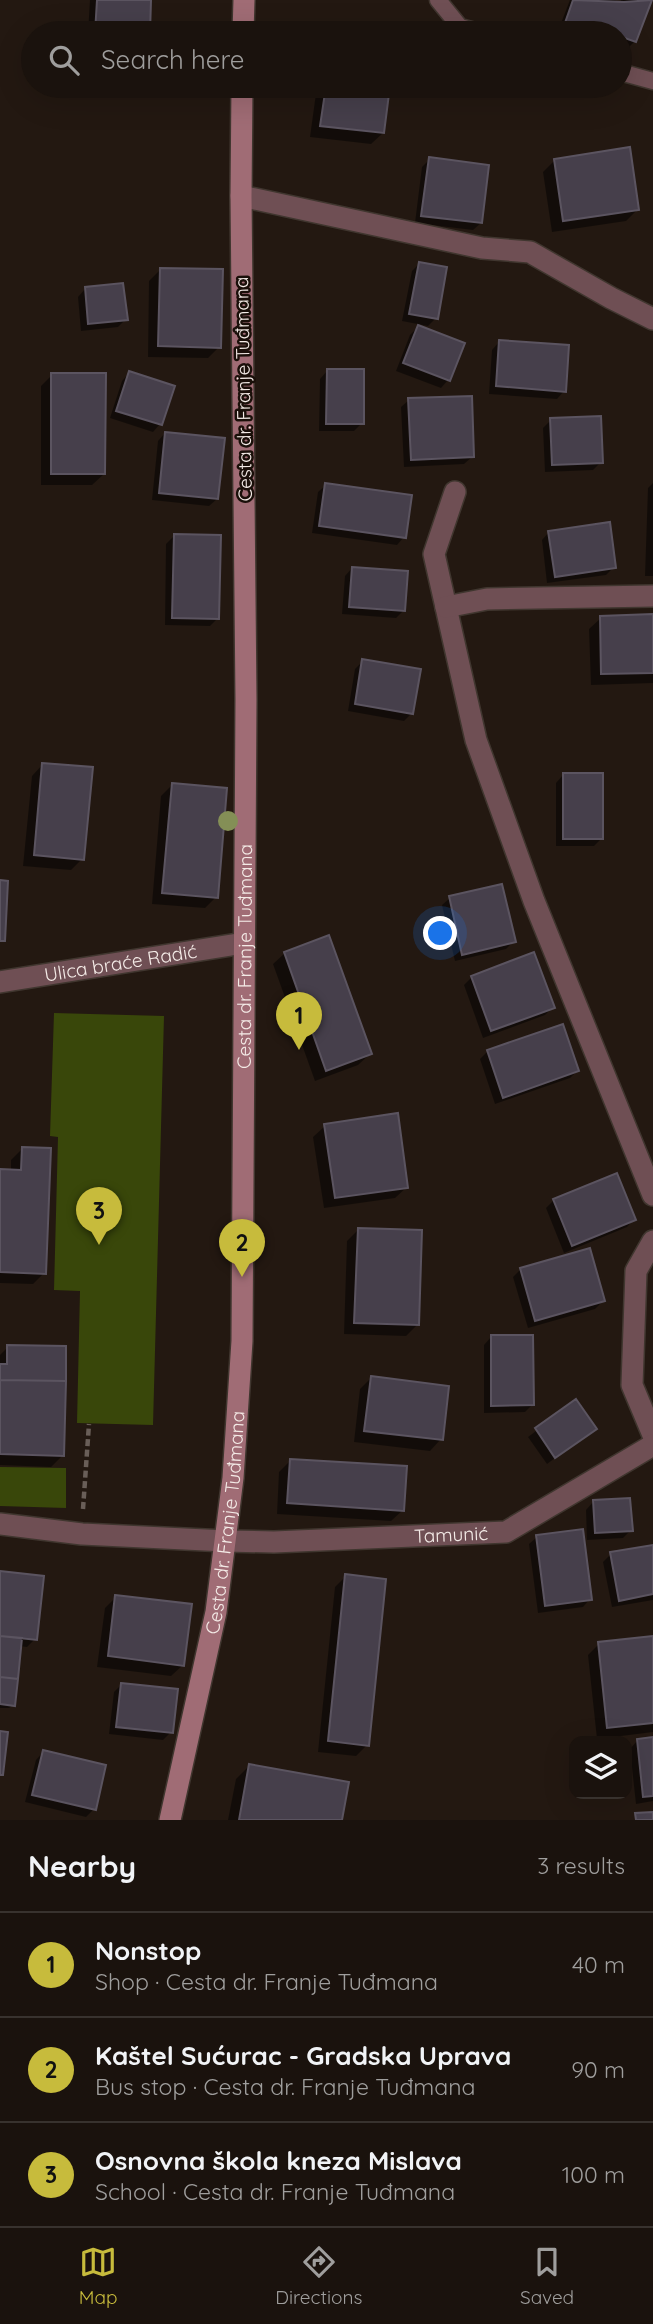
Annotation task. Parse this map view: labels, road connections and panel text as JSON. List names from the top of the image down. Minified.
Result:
{"streets":{"main road":["Cesta dr. Franje Tuđmana"],"street":["Ulica braće Radić","Tamunić"]},"crossings":[["Cesta dr. Franje Tuđmana","Ulica braće Radić"],["Cesta dr. Franje Tuđmana","Tamunić"]],"page":{"search":"Search here","pins":["1","3","2"],"heading":["Nearby","3 results"],"list":[{"mark":"1","name":"Nonstop","note":"Shop · Cesta dr. Franje Tuđmana","value":"40 m"},{"mark":"2","name":"Kaštel Sućurac - Gradska Uprava","note":"Bus stop · Cesta dr. Franje Tuđmana","value":"90 m"},{"mark":"3","name":"Osnovna škola kneza Mislava","note":"School · Cesta dr. Franje Tuđmana","value":"100 m"}],"nav":["Map","Directions","Saved"]}}
